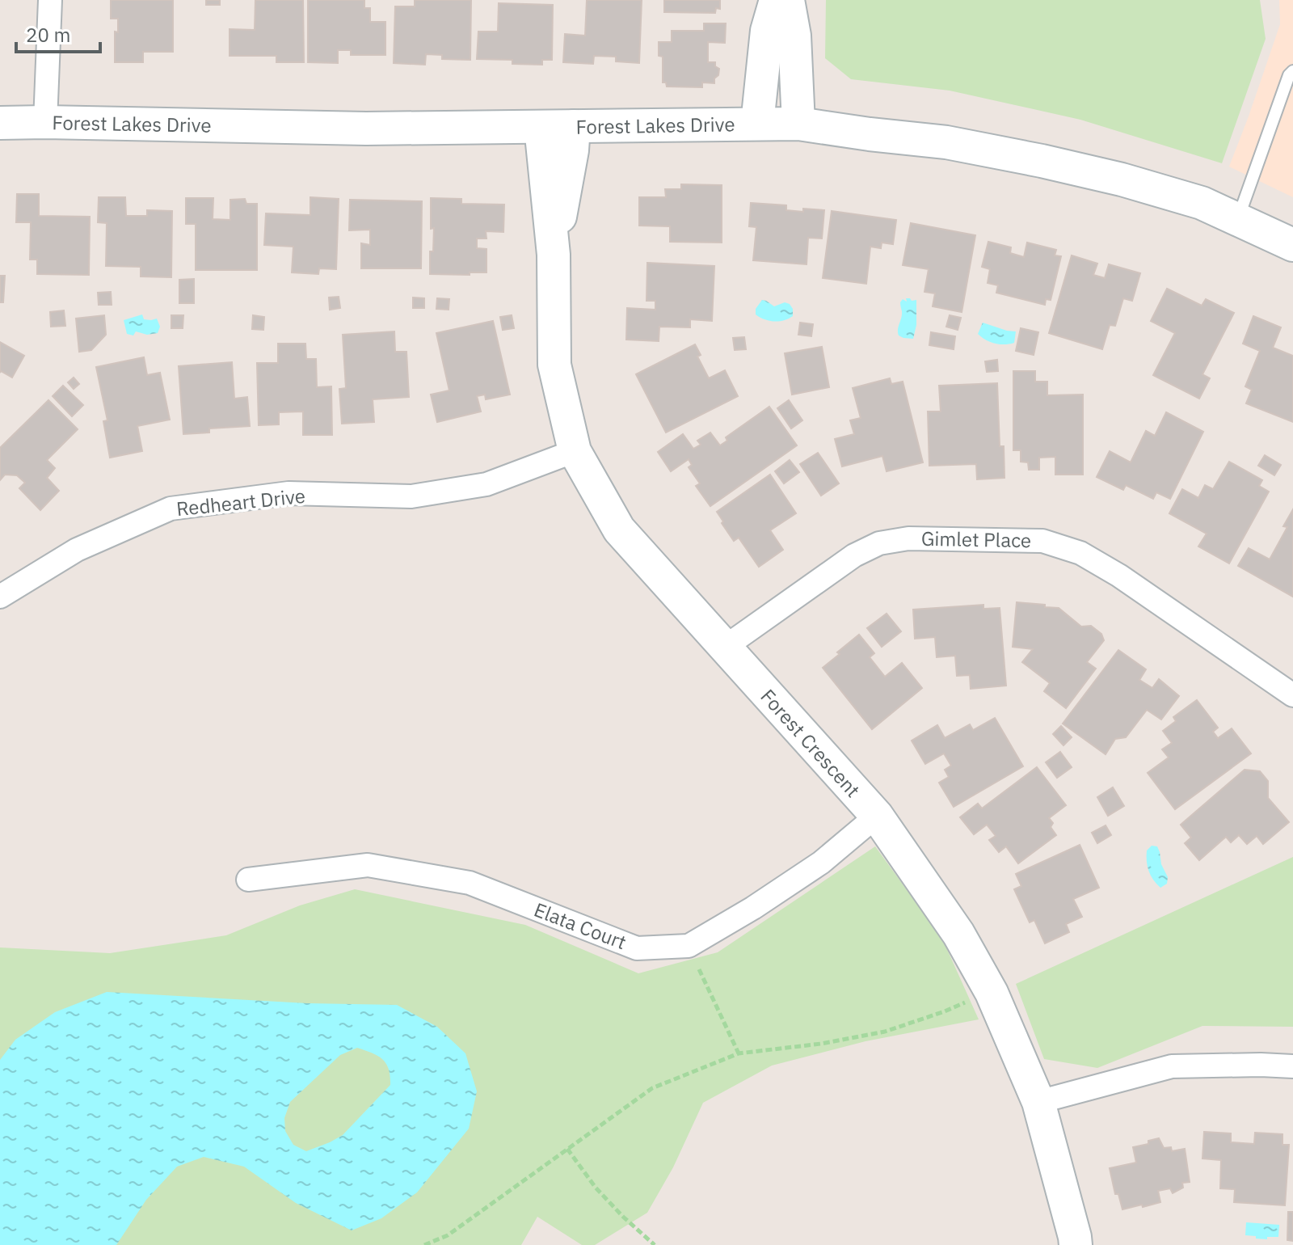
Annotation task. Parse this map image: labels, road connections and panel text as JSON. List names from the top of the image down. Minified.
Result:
{"streets":{"street":["Forest Lakes Drive","Redheart Drive","Gimlet Place","Forest Crescent","Elata Court"]},"crossings":[["Forest Lakes Drive","Forest Crescent"],["Redheart Drive","Forest Crescent"],["Gimlet Place","Forest Crescent"],["Forest Crescent","Elata Court"]],"scale_bar":"20 m"}
